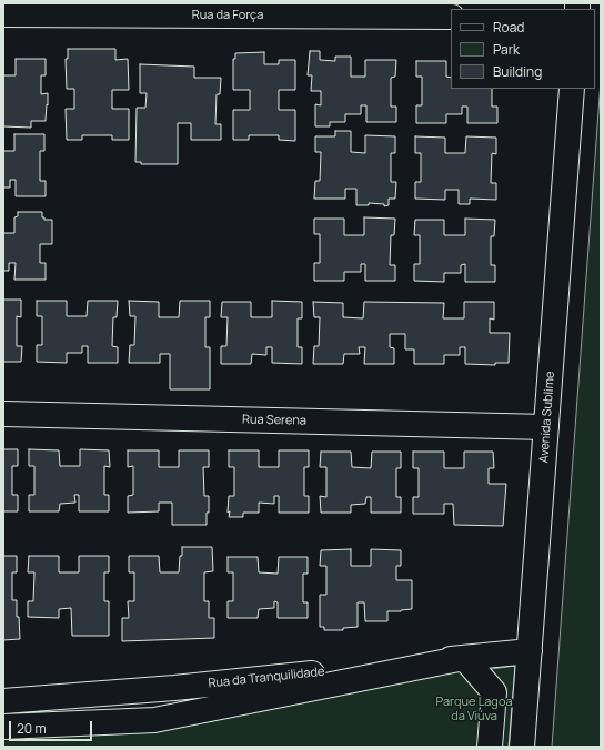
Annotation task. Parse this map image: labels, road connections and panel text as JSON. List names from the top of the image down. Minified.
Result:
{"streets":{"street":["Rua da Força","Avenida Sublime","Rua Serena","Rua da Tranquilidade"]},"crossings":[["Avenida Sublime","Rua Serena"],["Avenida Sublime","Rua da Tranquilidade"]],"parks":["Parque Lagoa da Viúva"],"legend":["Road","Park","Building"],"scale_bar":"20 m"}
